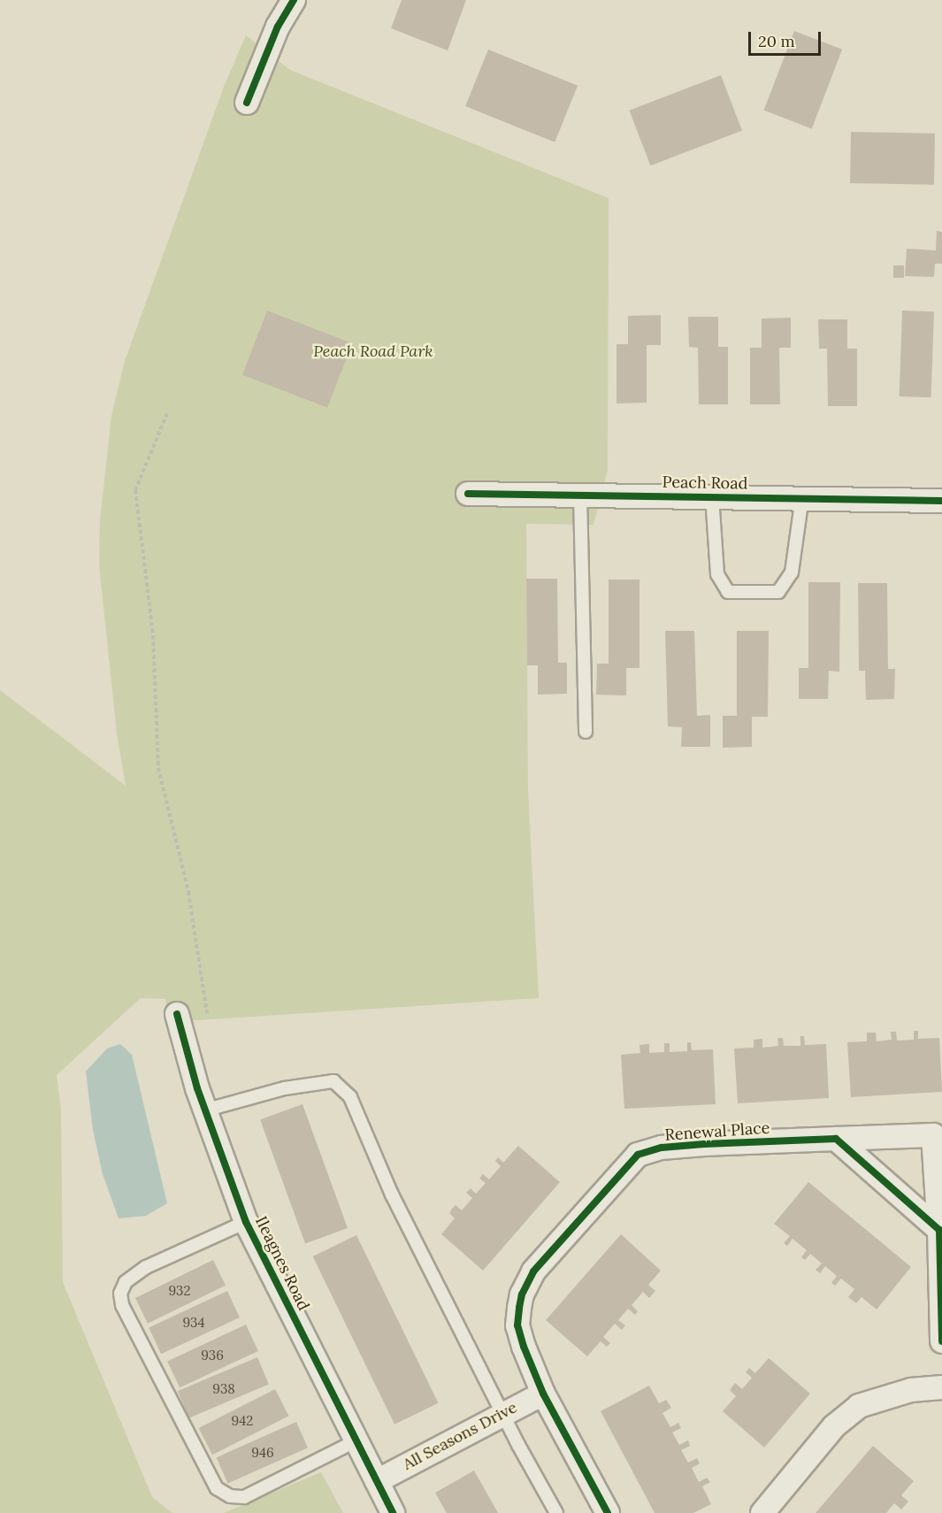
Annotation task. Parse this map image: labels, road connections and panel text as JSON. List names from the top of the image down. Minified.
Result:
{"streets":{"street":["Peach Road","Renewal Place","Ileagnes Road","All Seasons Drive"]},"crossings":[["Renewal Place","All Seasons Drive"],["Ileagnes Road","All Seasons Drive"]],"parks":["Peach Road Park"],"house_numbers":["932","934","936","938","942","946"],"scale_bar":"20 m"}
